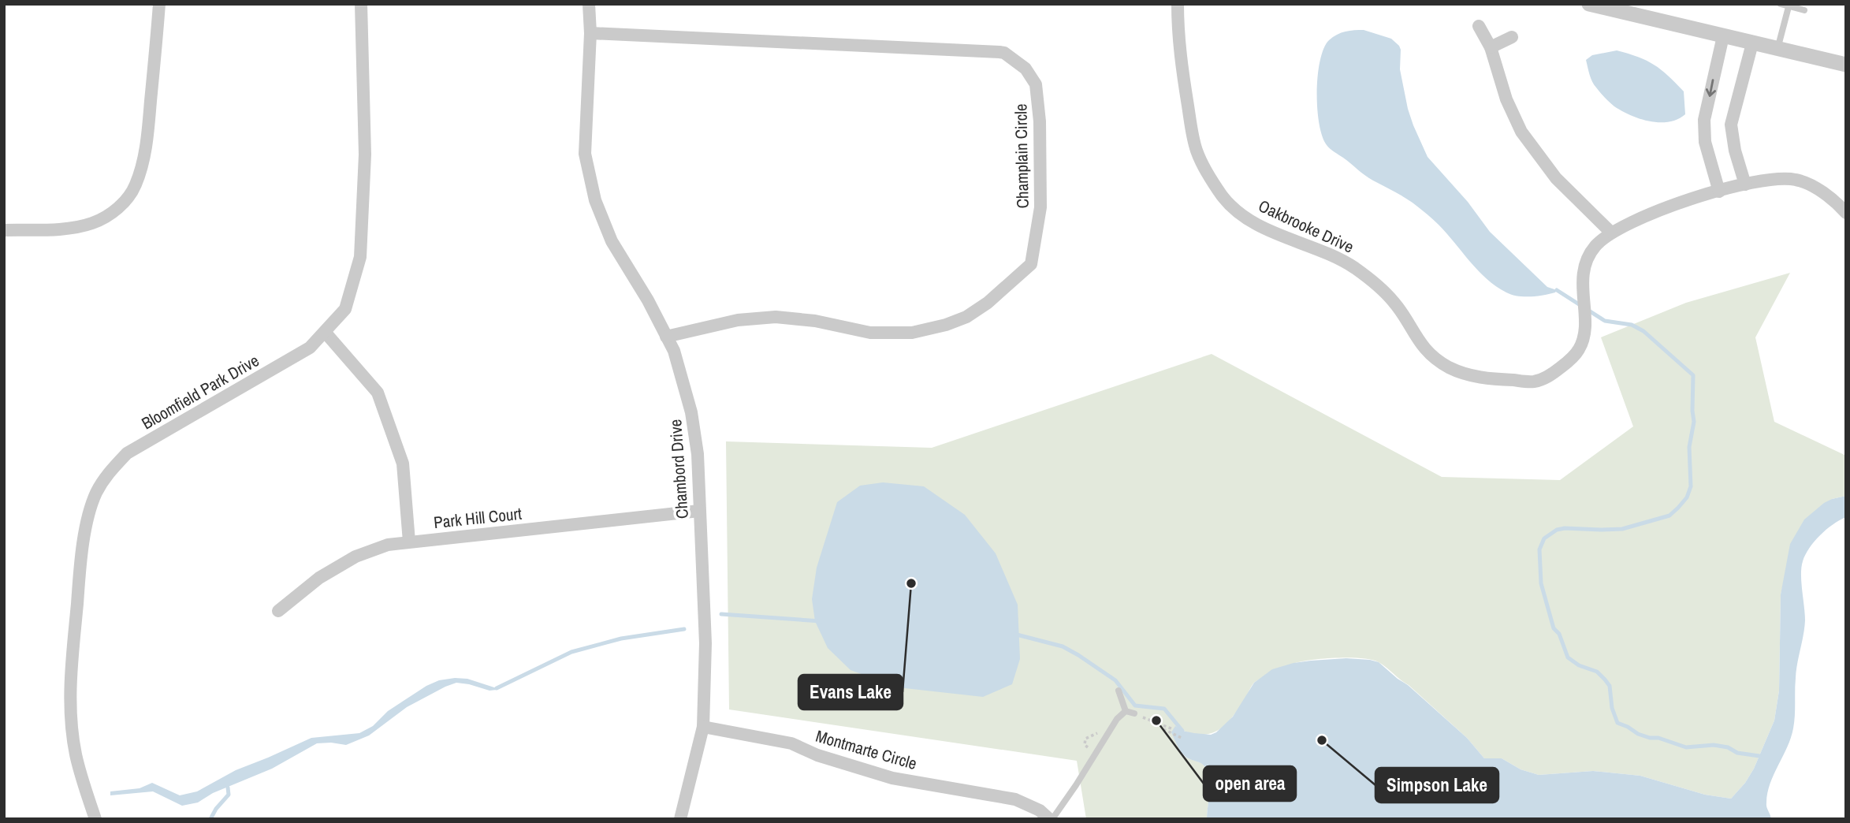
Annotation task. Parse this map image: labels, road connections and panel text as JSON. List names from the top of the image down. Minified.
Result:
{"streets":{"street":["Champlain Circle","Oakbrooke Drive","Bloomfield Park Drive","Chambord Drive","Park Hill Court","Montmarte Circle"]},"crossings":[["Champlain Circle","Chambord Drive"],["Chambord Drive","Park Hill Court"],["Chambord Drive","Montmarte Circle"]],"places":["Evans Lake","open area","Simpson Lake"]}
